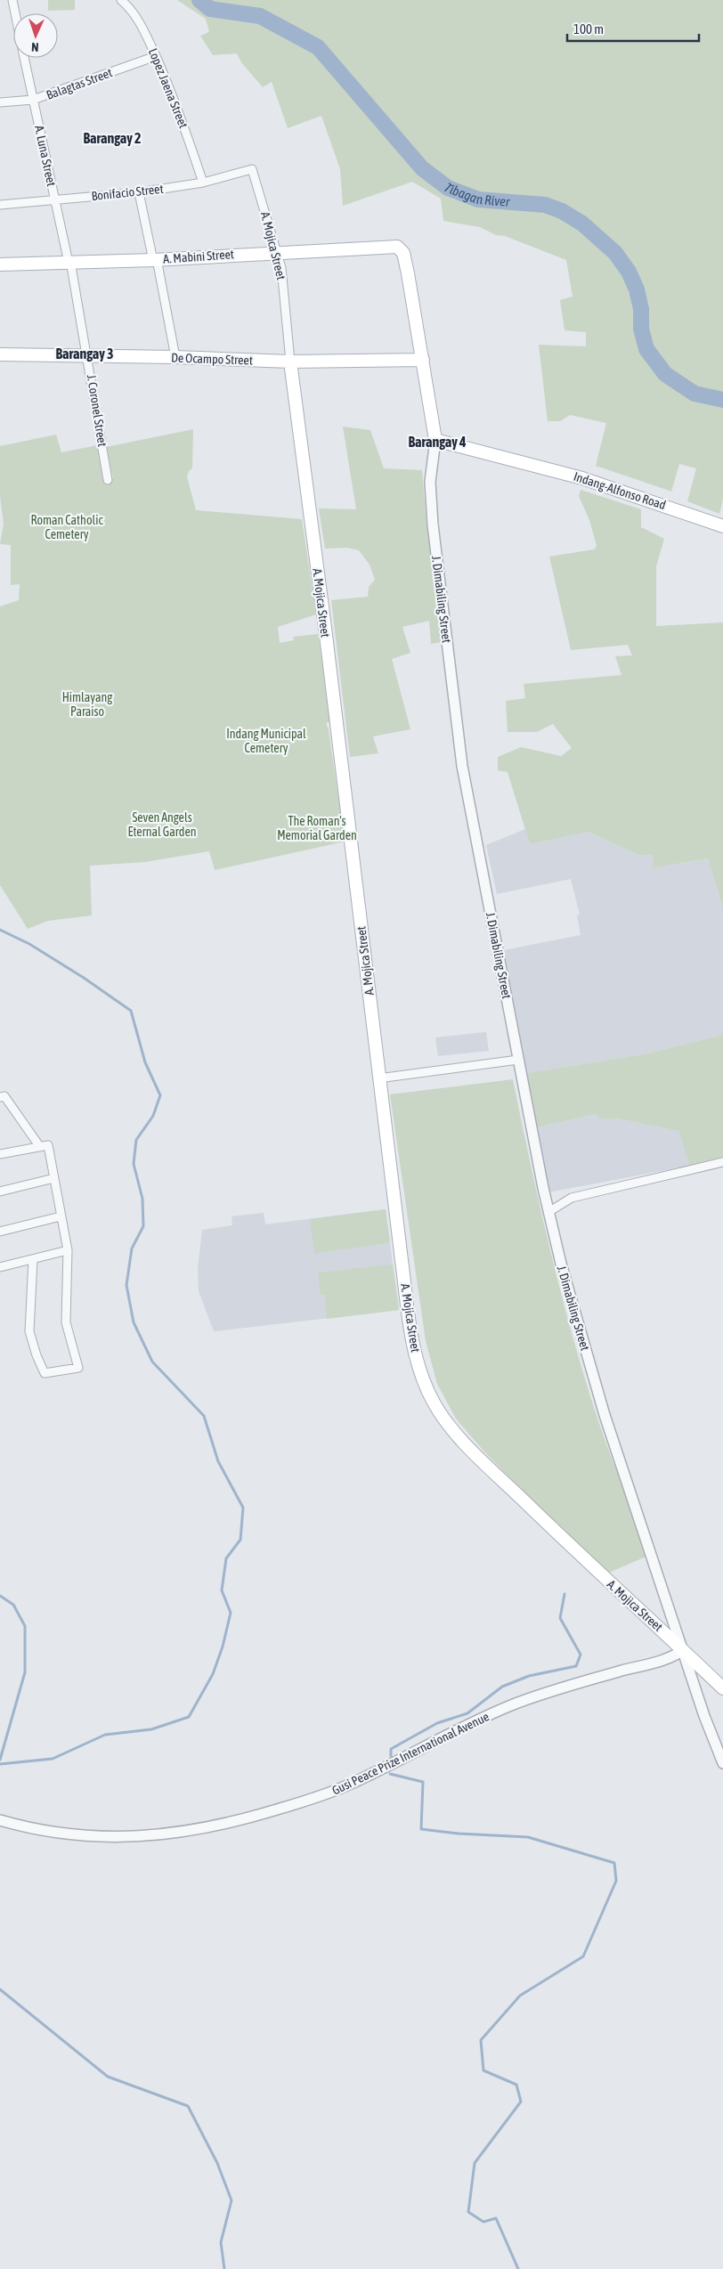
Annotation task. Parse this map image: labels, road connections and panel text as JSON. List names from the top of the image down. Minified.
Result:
{"streets":{"main road":["A. Mojica Street","A. Mabini Street","De Ocampo Street","Indang-Alfonso Road","J. Dimabiling Street"],"street":["Balagtas Street","Lopez Jaena Street","A. Luna Street","Bonifacio Street","J. Coronel Street","Gusi Peace Prize International Avenue"]},"crossings":[["Balagtas Street","Lopez Jaena Street"],["Balagtas Street","A. Luna Street"],["Lopez Jaena Street","Bonifacio Street"],["A. Luna Street","Bonifacio Street"],["A. Luna Street","A. Mabini Street"],["A. Luna Street","J. Coronel Street"],["Bonifacio Street","A. Mojica Street"],["A. Mojica Street","A. Mabini Street"],["A. Mojica Street","De Ocampo Street"],["A. Mojica Street","J. Dimabiling Street"],["A. Mojica Street","Gusi Peace Prize International Avenue"],["A. Mabini Street","J. Coronel Street"],["A. Mabini Street","J. Dimabiling Street"],["De Ocampo Street","J. Coronel Street"],["De Ocampo Street","J. Dimabiling Street"],["Indang-Alfonso Road","J. Dimabiling Street"],["J. Dimabiling Street","Gusi Peace Prize International Avenue"]],"districts":["Barangay 2","Barangay 3","Barangay 4"],"water":["Tibagan River"],"parks":["Roman Catholic Cemetery","Himlayang Paraiso","Indang Municipal Cemetery","Seven Angels Eternal Garden","The Roman's Memorial Garden"],"scale_bar":"100 m","north":"bottom"}
